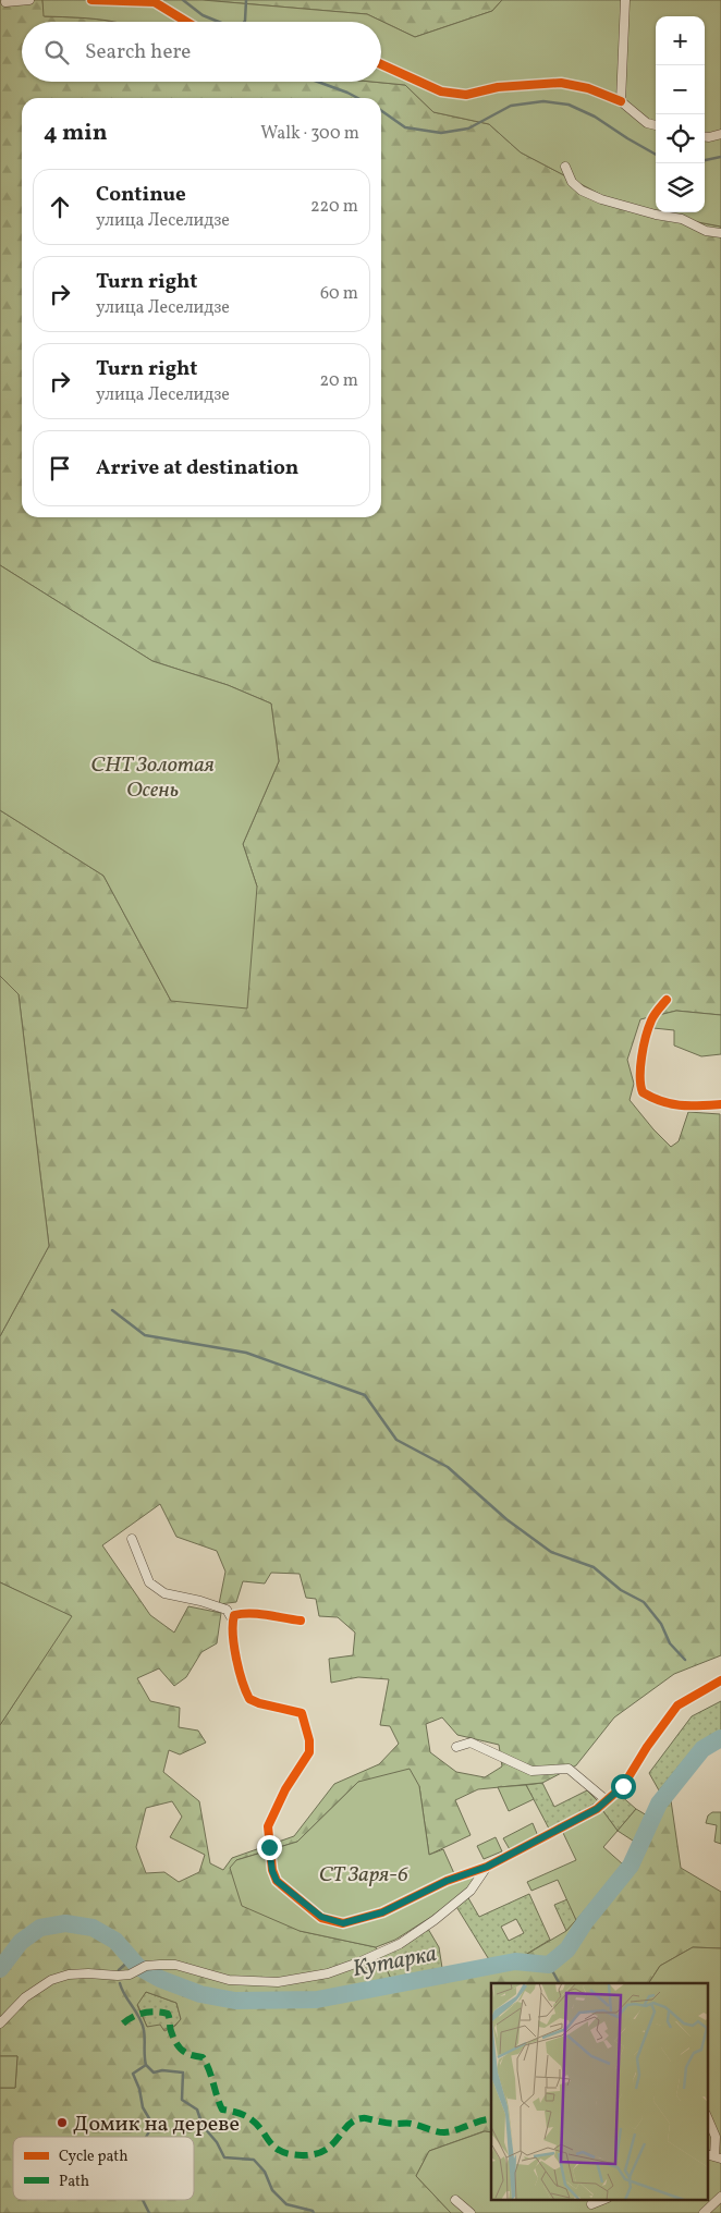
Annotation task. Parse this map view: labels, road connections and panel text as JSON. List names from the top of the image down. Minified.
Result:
{"water":["Кутарка"],"parks":["СНТ Золотая Осень","СТ Заря-6"],"places":["Домик на дереве"],"legend":["Cycle path","Path"],"page":{"map_buttons":["+","−"],"search":"Search here","heading":["4 min","Walk · 300 m"],"list":[["Continue","улица Леселидзе","220 m"],["Turn right","улица Леселидзе","60 m"],["Turn right","улица Леселидзе","20 m"],"Arrive at destination"]}}
